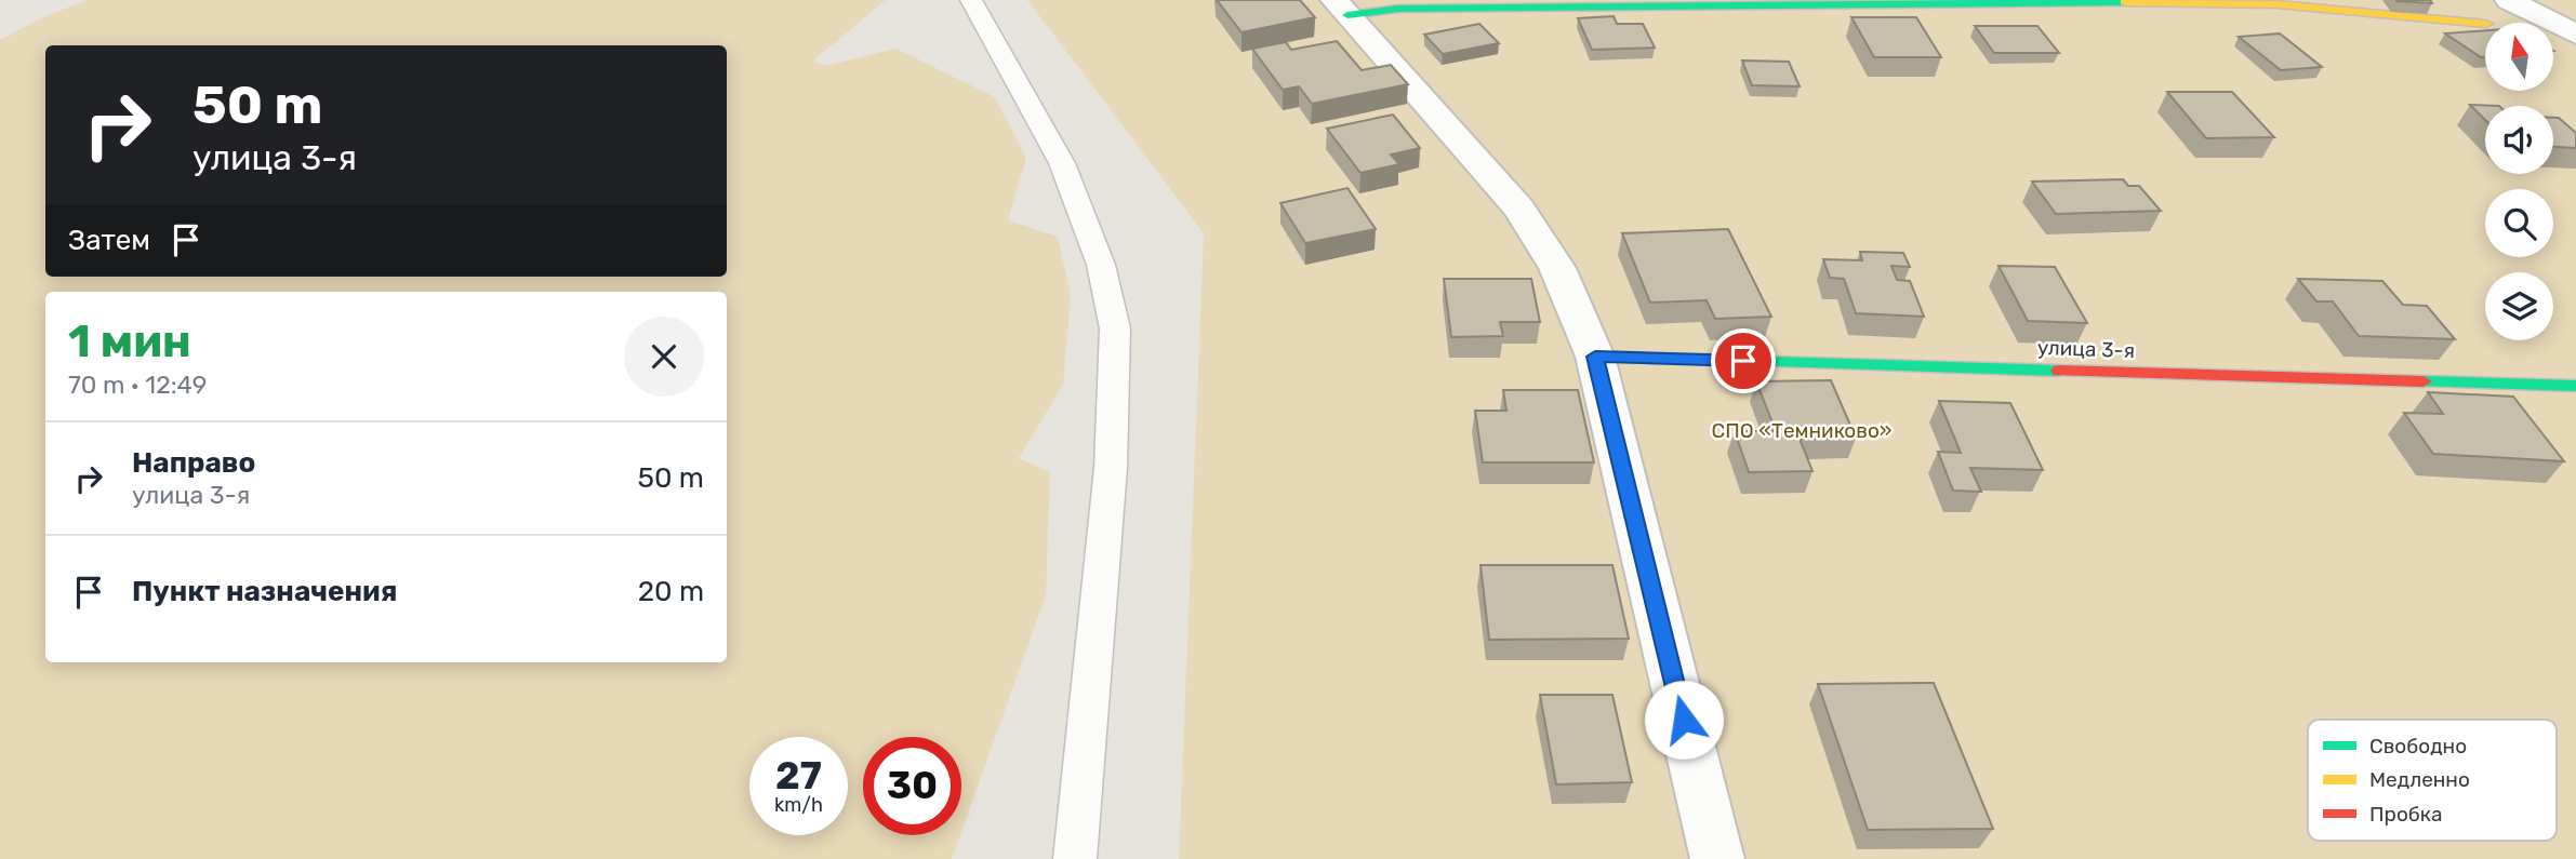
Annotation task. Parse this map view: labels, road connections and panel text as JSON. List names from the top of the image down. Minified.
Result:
{"streets":{"street":["улица 3-я"]},"parks":["СПО «Темниково»"],"legend":["Свободно","Медленно","Пробка"],"north":"top","page":{"turn":["50 m","улица 3-я"],"then":"Затем","heading":["1 мин","70 m · 12:49"],"list":[{"name":"Направо","note":"улица 3-я","value":"50 m"},{"name":"Пункт назначения","value":"20 m"}],"speed":"27 km/h","limit":"30"}}
